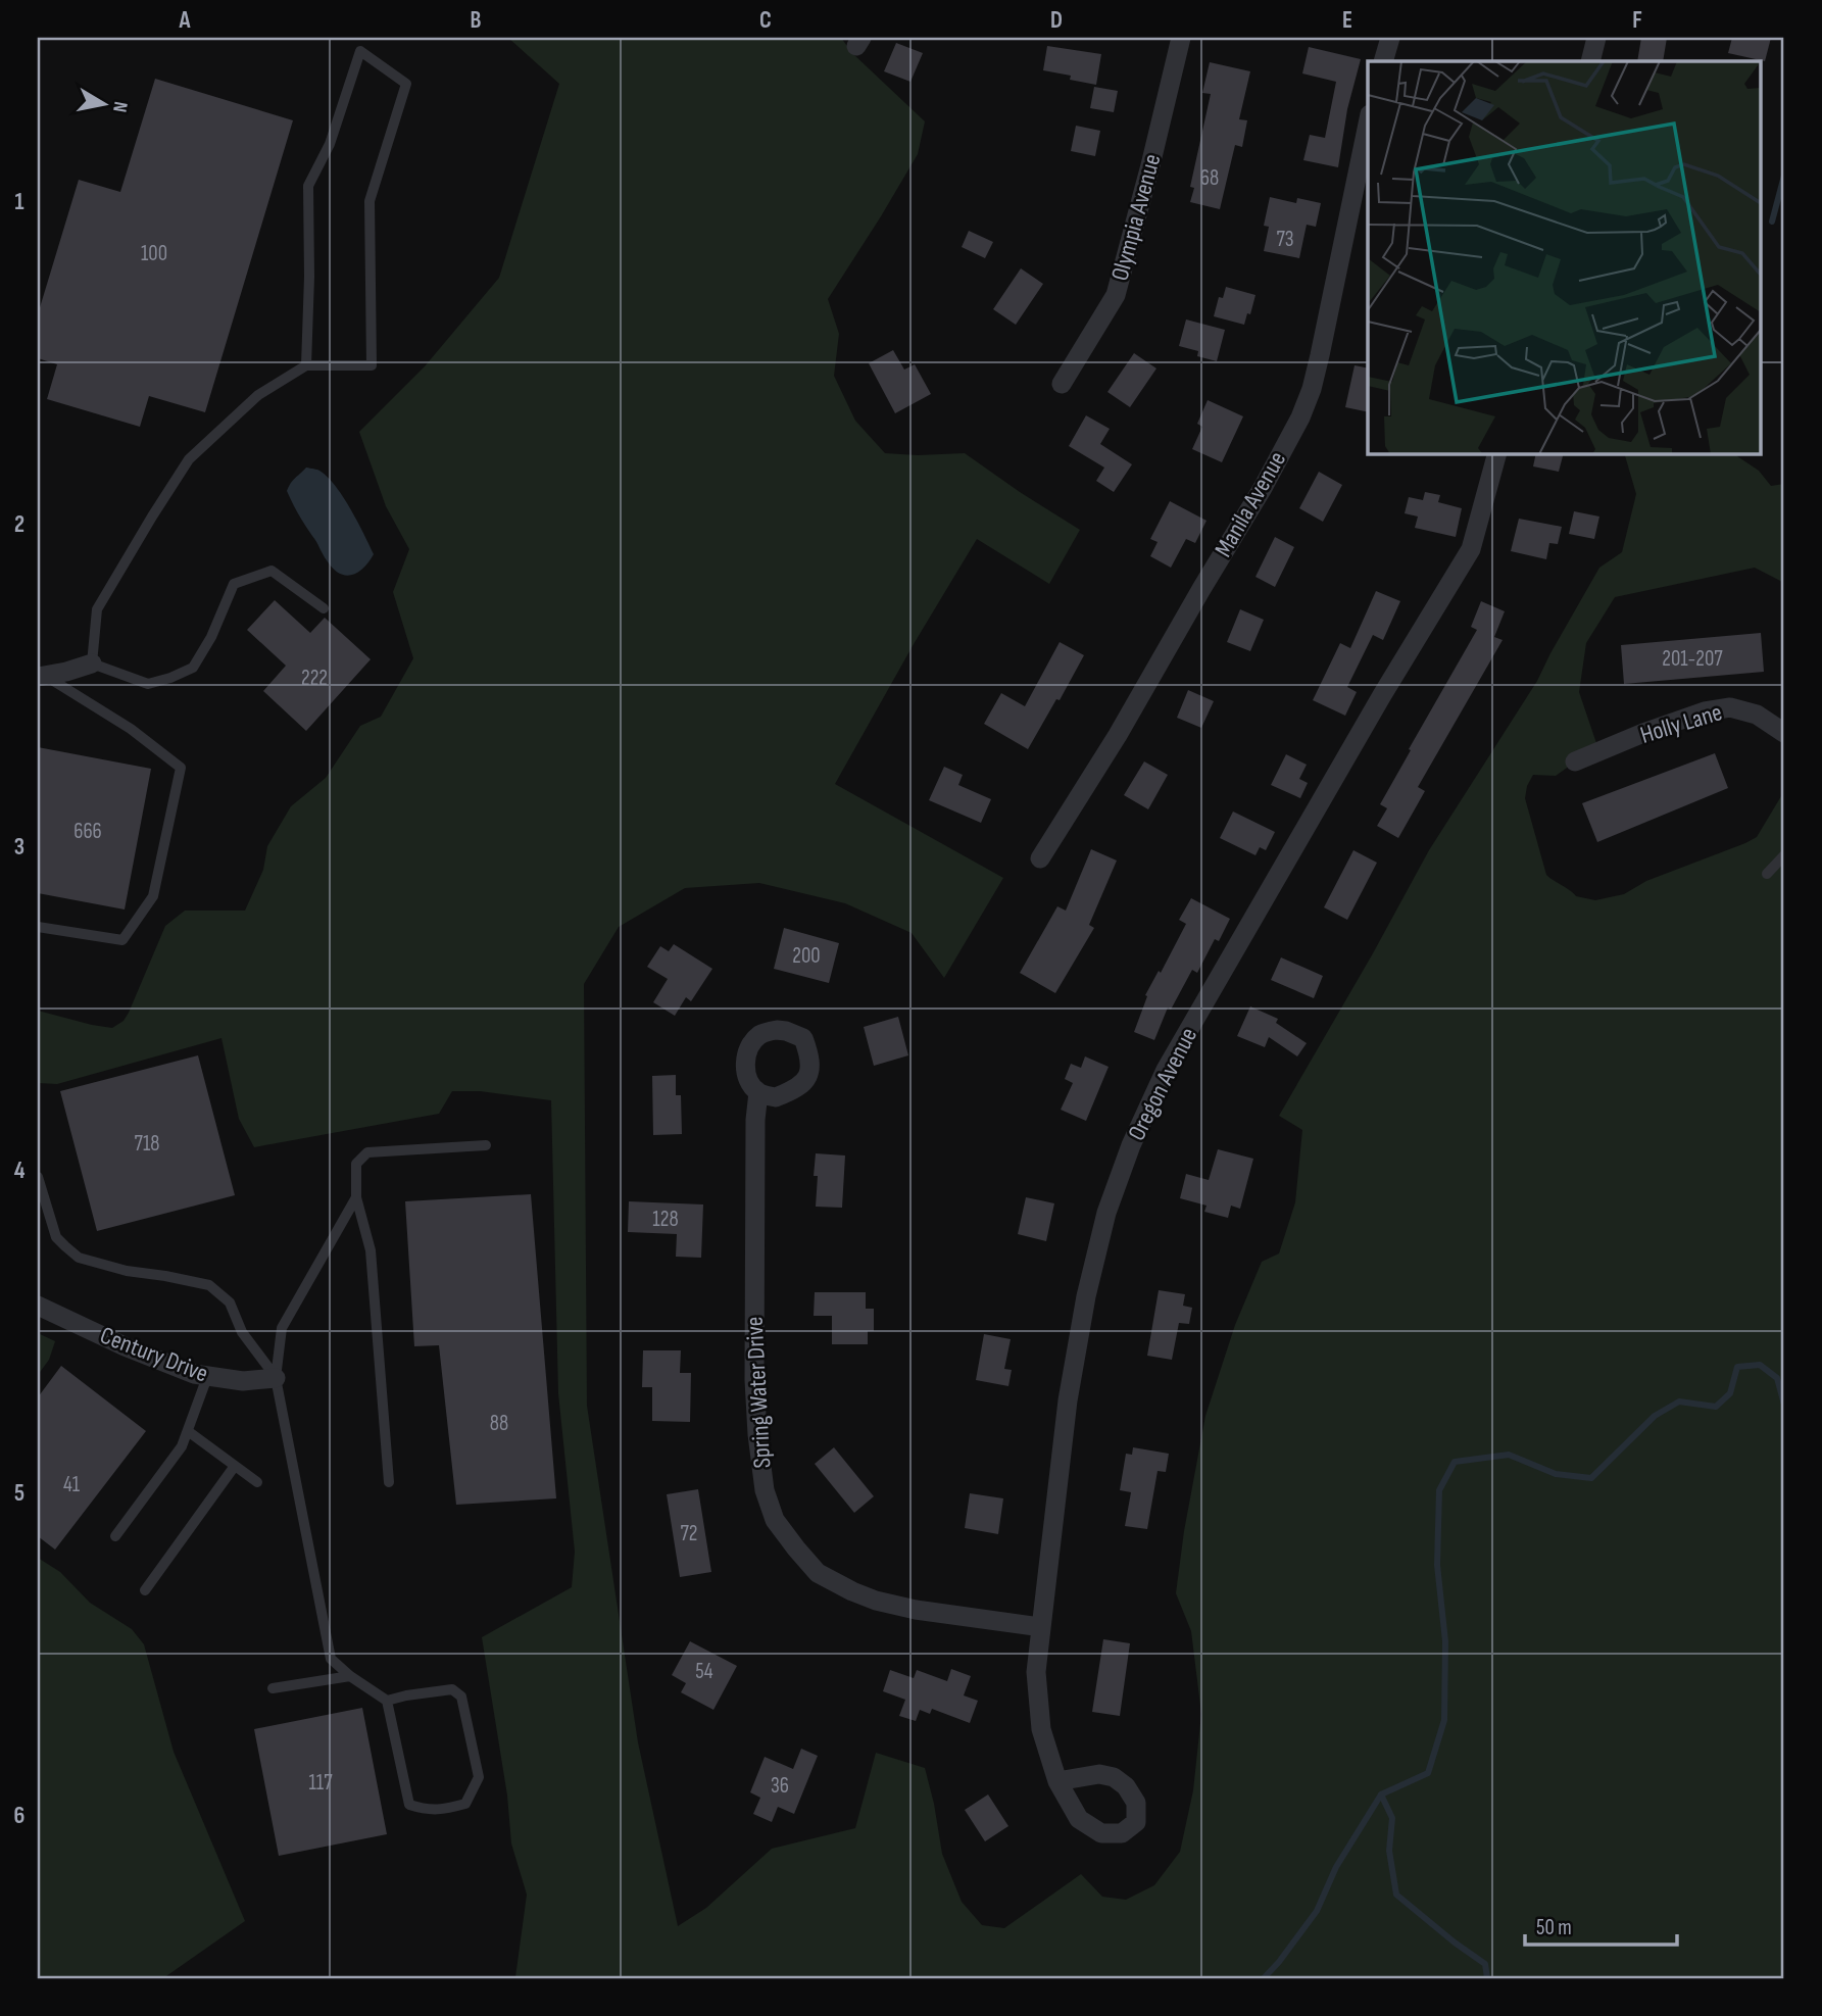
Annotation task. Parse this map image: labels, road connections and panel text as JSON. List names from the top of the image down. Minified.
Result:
{"streets":{"street":["Olympia Avenue","Manila Avenue","Holly Lane","Oregon Avenue","Century Drive","Spring Water Drive"]},"crossings":[["Oregon Avenue","Spring Water Drive"]],"house_numbers":["68","73","100","201-207","222","666","200","718","128","88","41","72","54","117","36"],"scale_bar":"50 m","north":"right","grid":{"columns":["A","B","C","D","E","F"],"rows":["1","2","3","4","5","6"]}}
